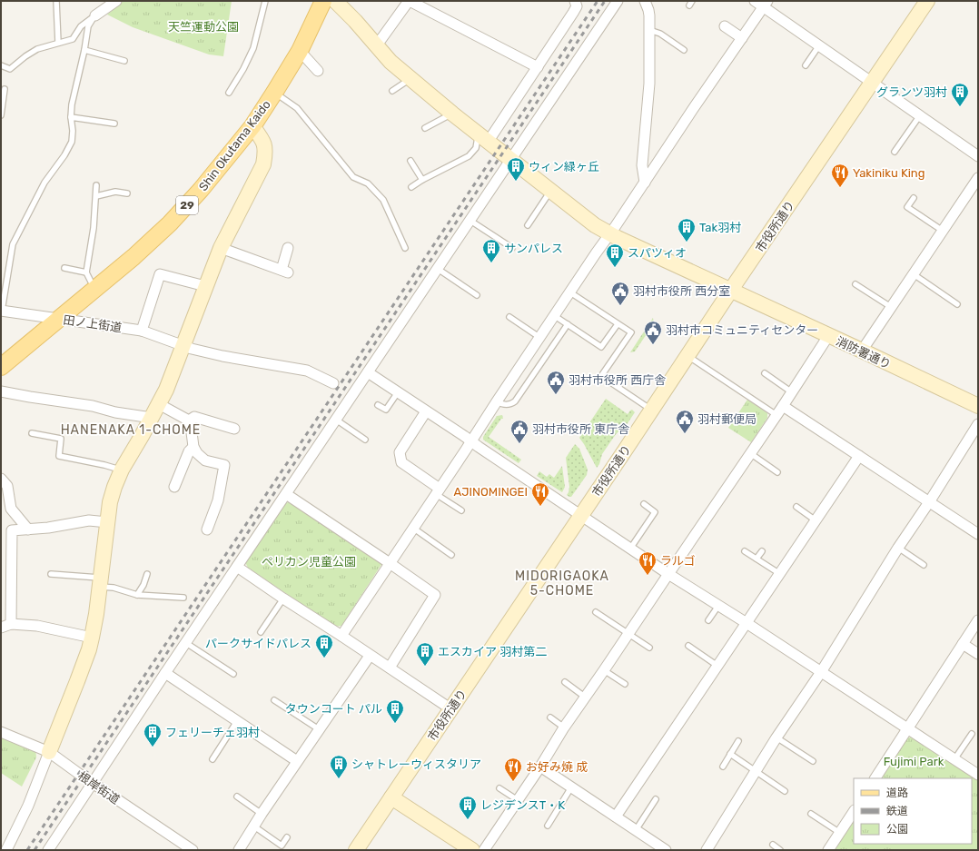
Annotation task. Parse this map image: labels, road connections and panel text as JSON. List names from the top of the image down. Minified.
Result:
{"streets":{"main road":["Shin Okutama Kaido","29"],"street":["市役所通り","田ノ上街道","消防署通り","根岸街道"]},"crossings":[["Shin Okutama Kaido","田ノ上街道"],["市役所通り","消防署通り"]],"districts":["HANENAKA 1-CHOME","MIDORIGAOKA 5-CHOME"],"parks":["天竺運動公園","ペリカン児童公園","Fujimi Park"],"places":{"building":["グランツ羽村","ウィン緑ヶ丘","Tak羽村","サンパレス","スパツィオ","パークサイドパレス","エスカイア 羽村第二","タウンコート パル","フェリーチェ羽村","シャトレーウィスタリア","レジデンスT・K"],"restaurant":["Yakiniku King","AJINOMINGEI","ラルゴ","お好み焼 成"],"public building":["羽村市役所 西分室","羽村市コミュニティセンター","羽村市役所 西庁舎","羽村郵便局","羽村市役所 東庁舎"]},"legend":["道路","鉄道","公園"]}
